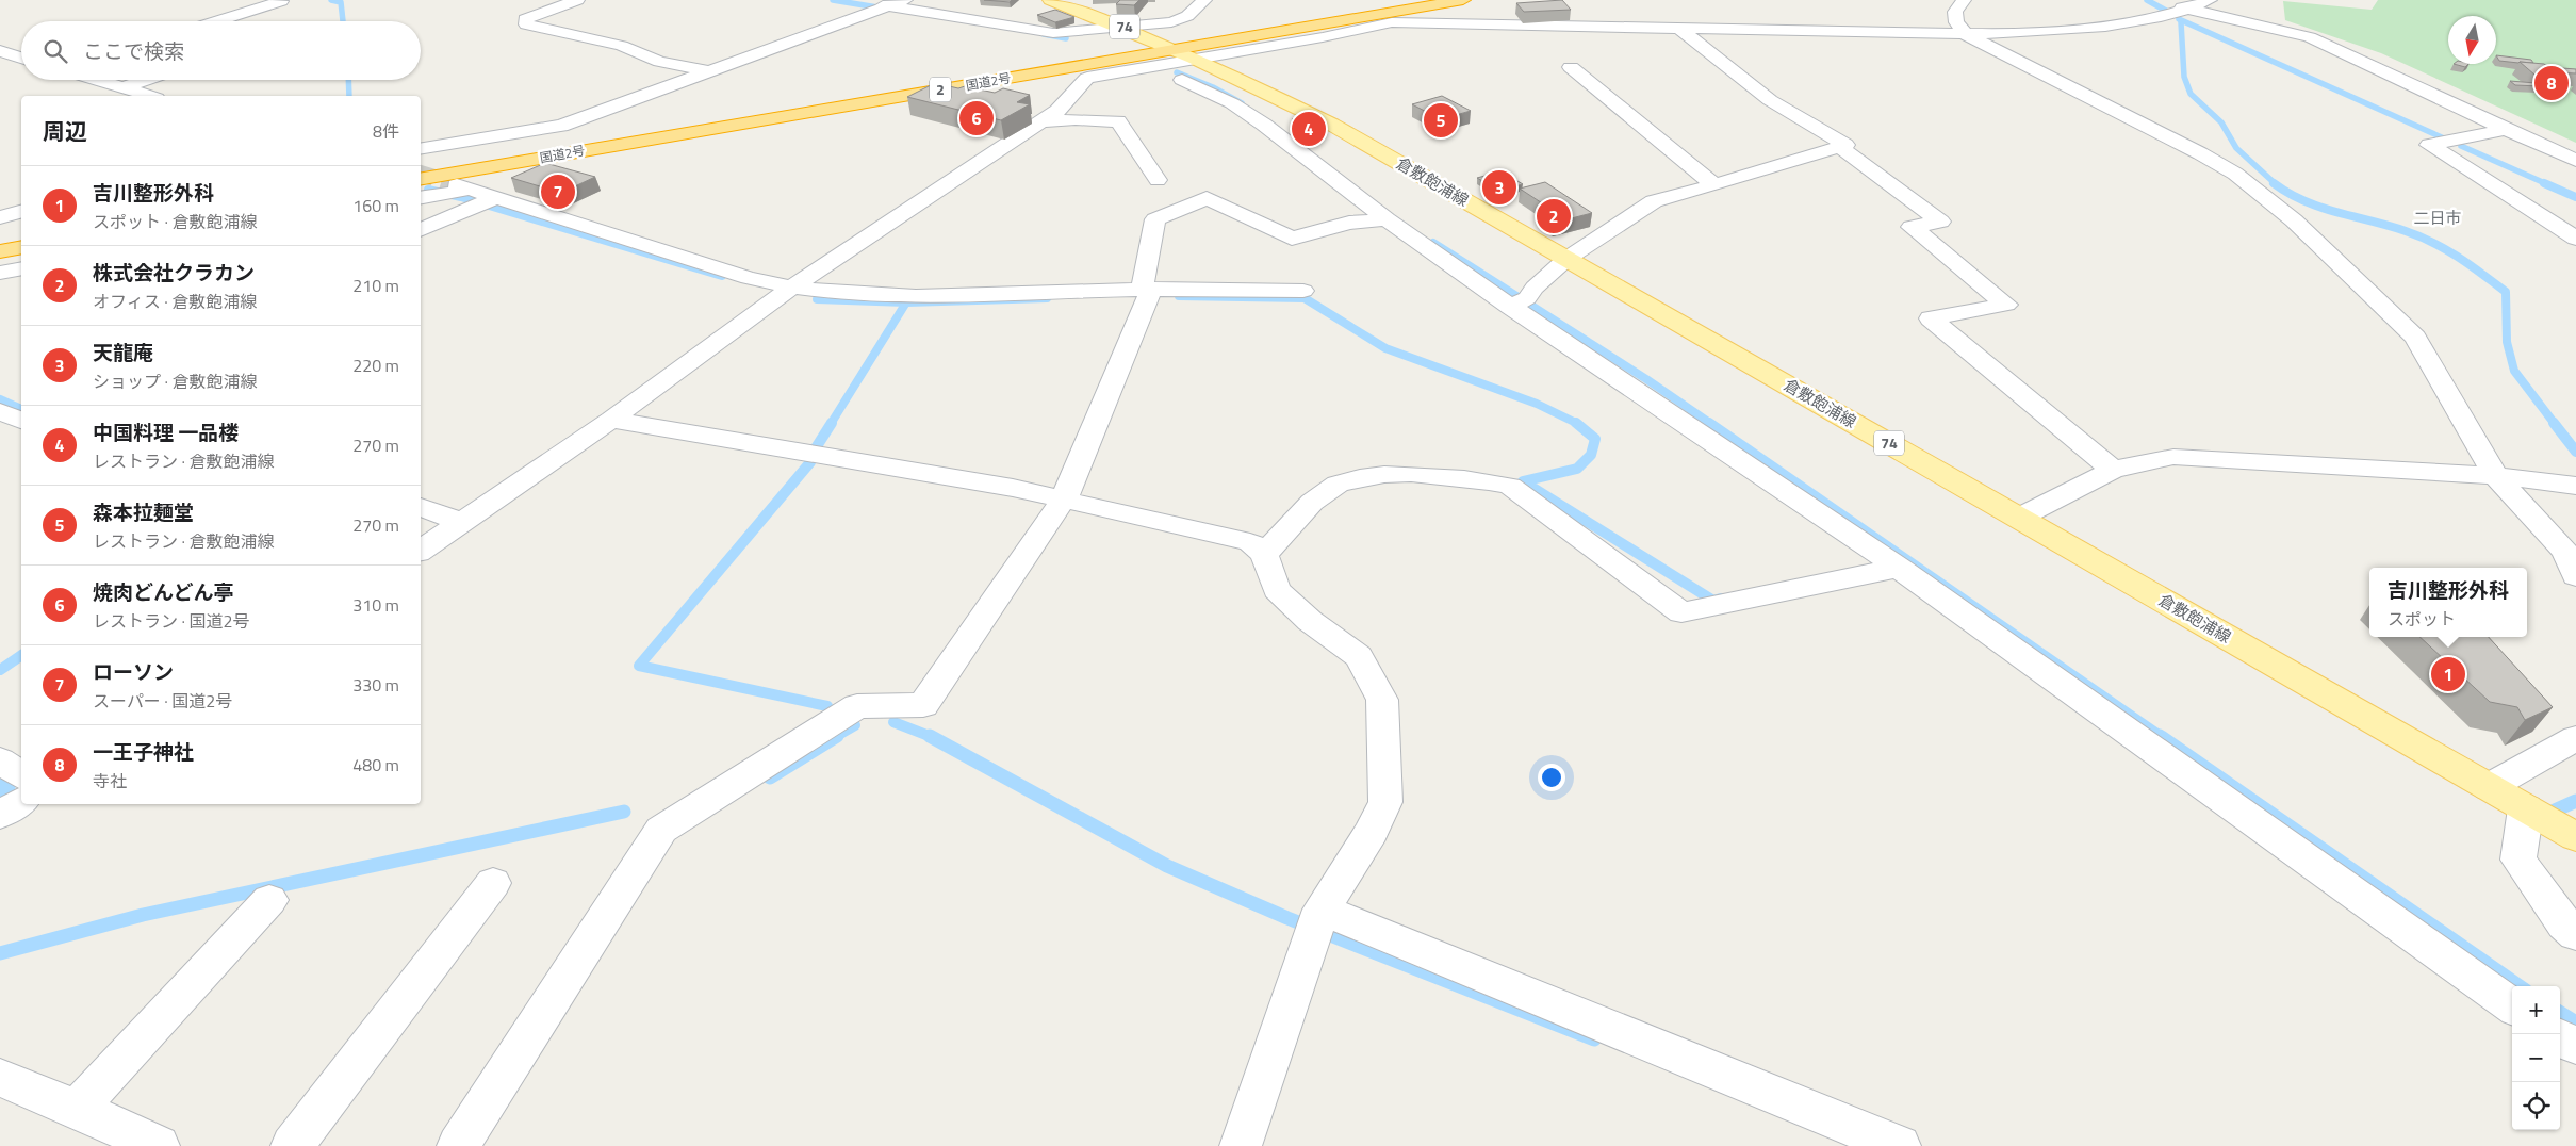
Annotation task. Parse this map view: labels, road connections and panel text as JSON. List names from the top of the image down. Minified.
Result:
{"streets":{"highway":["国道2号","2"],"main road":["74","倉敷飽浦線"]},"crossings":[["国道2号","倉敷飽浦線"]],"districts":["二日市"],"north":"bottom","page":{"search":"ここで検索","pins":["8","6","5","4","3","7","2","1"],"heading":["周辺","8件"],"list":[{"mark":"1","name":"吉川整形外科","note":"スポット · 倉敷飽浦線","value":"160 m"},{"mark":"2","name":"株式会社クラカン","note":"オフィス · 倉敷飽浦線","value":"210 m"},{"mark":"3","name":"天龍庵","note":"ショップ · 倉敷飽浦線","value":"220 m"},{"mark":"4","name":"中国料理 一品楼","note":"レストラン · 倉敷飽浦線","value":"270 m"},{"mark":"5","name":"森本拉麺堂","note":"レストラン · 倉敷飽浦線","value":"270 m"},{"mark":"6","name":"焼肉どんどん亭","note":"レストラン · 国道2号","value":"310 m"},{"mark":"7","name":"ローソン","note":"スーパー · 国道2号","value":"330 m"},{"mark":"8","name":"一王子神社","note":"寺社","value":"480 m"}],"popup":["吉川整形外科","スポット"],"map_buttons":["+","−"]}}
